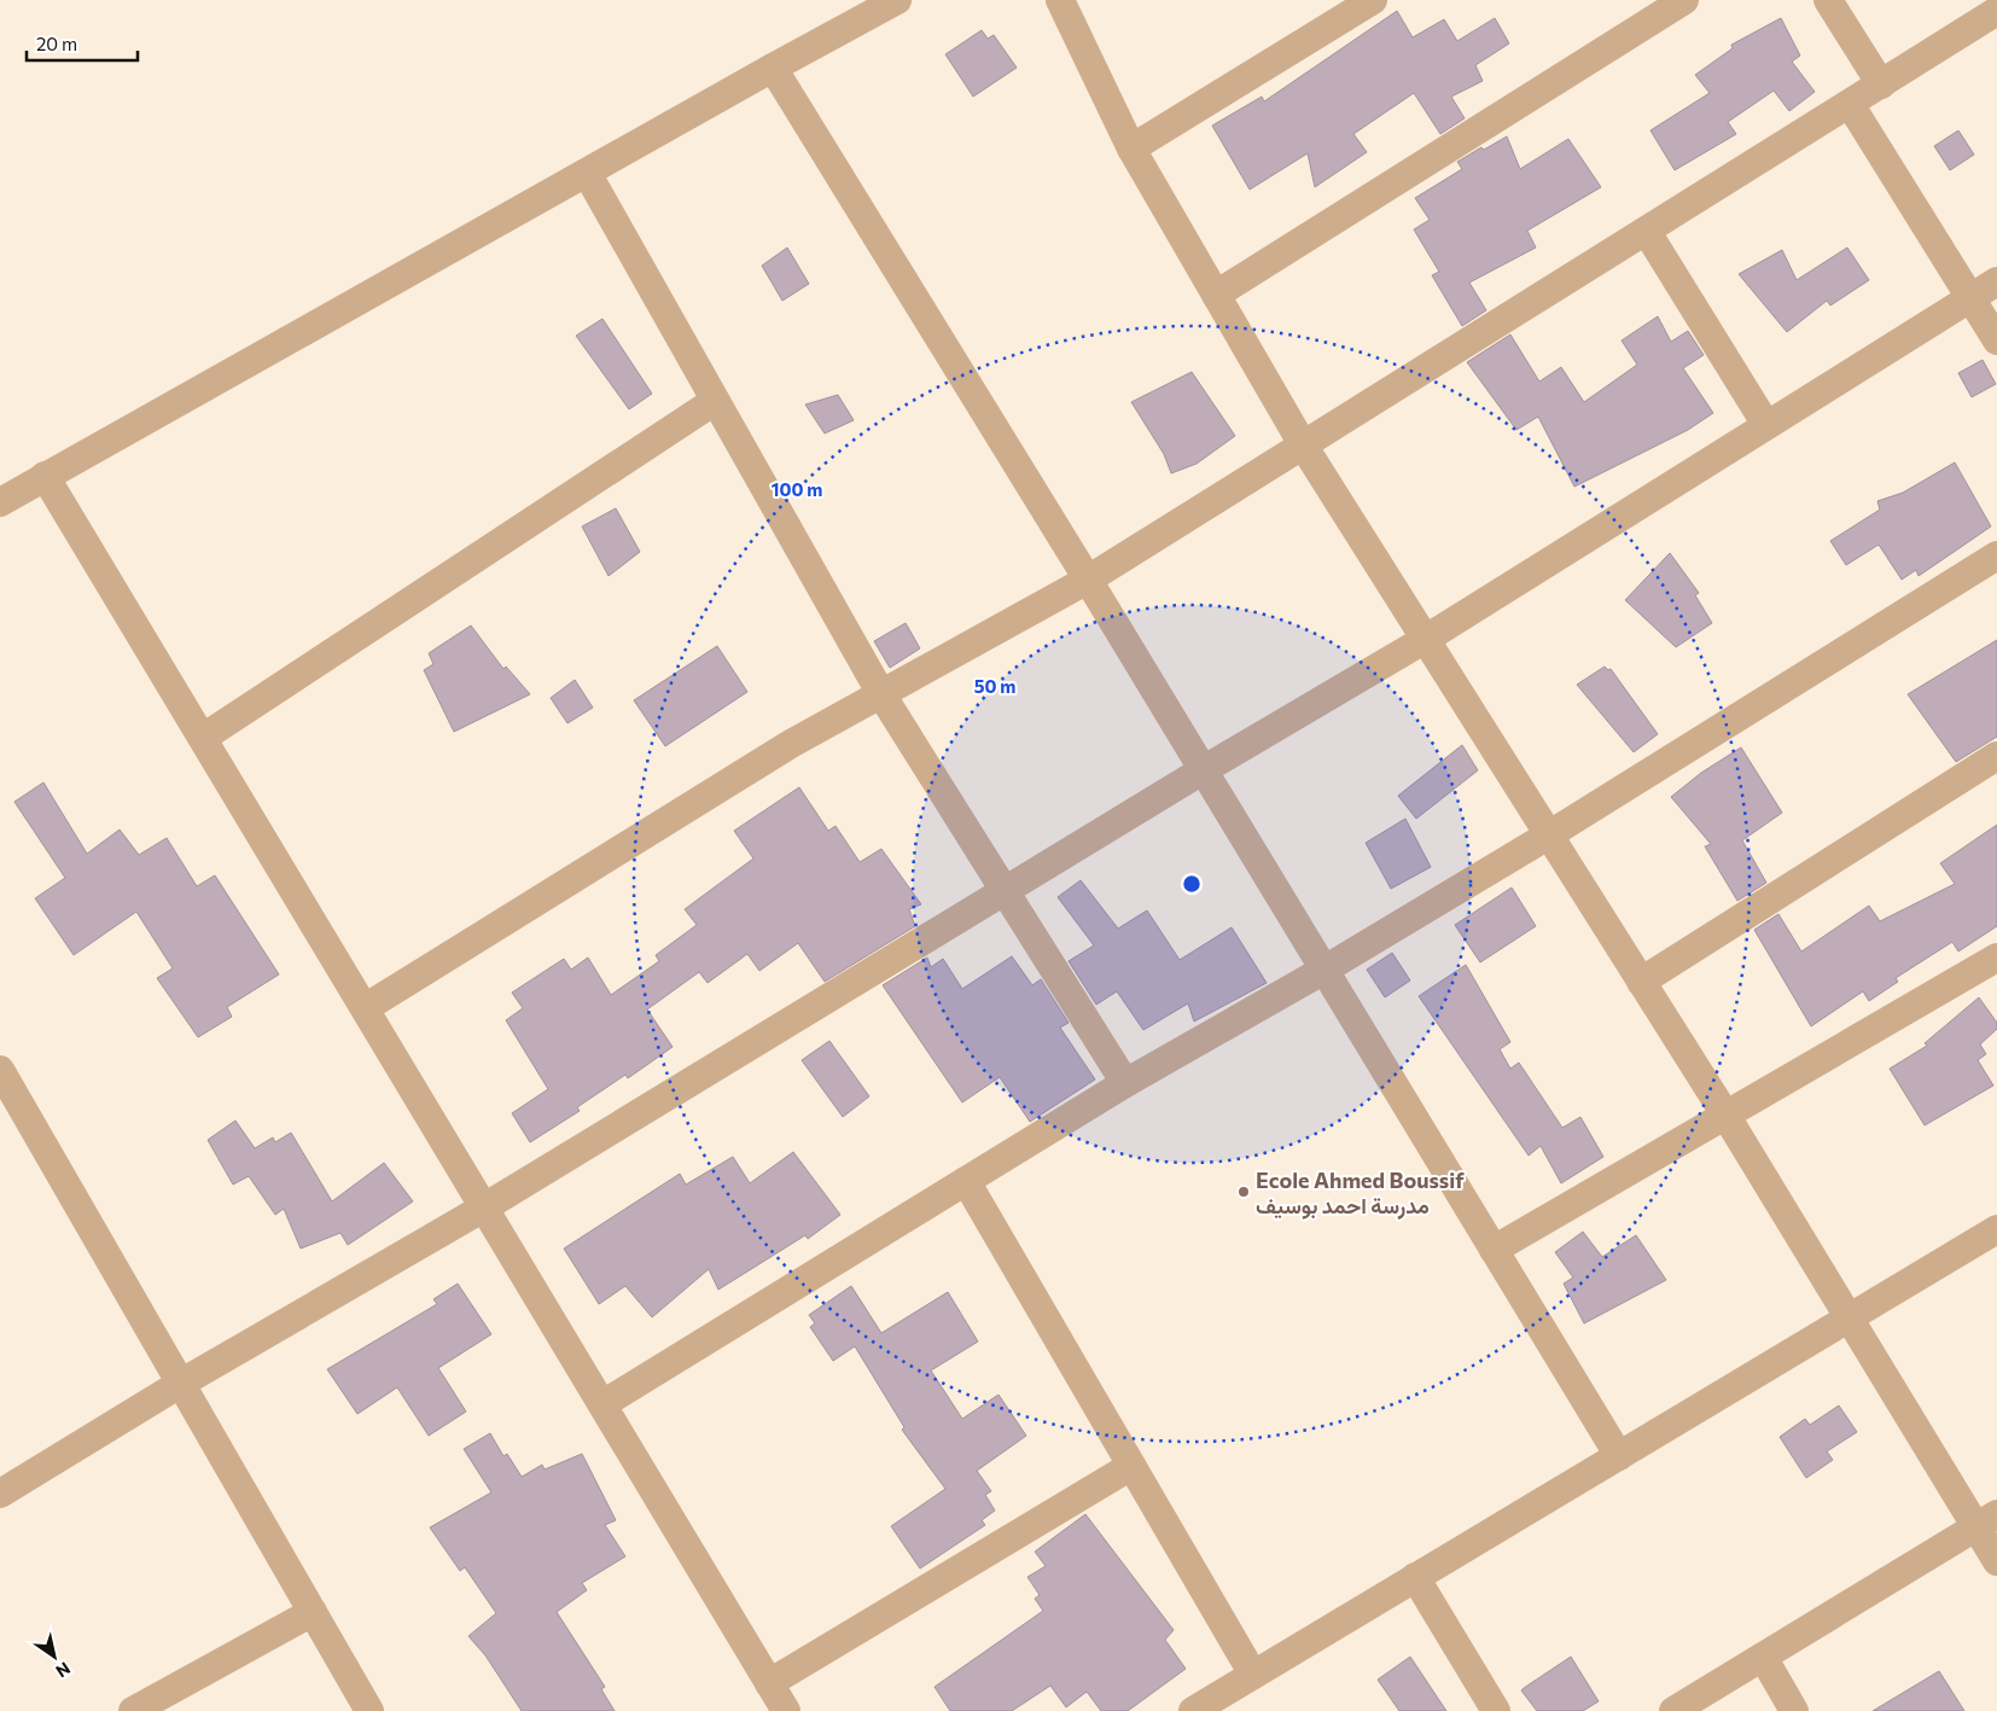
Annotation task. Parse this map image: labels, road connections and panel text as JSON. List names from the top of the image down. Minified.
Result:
{"places":["Ecole Ahmed Boussif مدرسة احمد بوسيف"],"scale_bar":"20 m","north":"bottom right","rings":["100 m","50 m"]}
